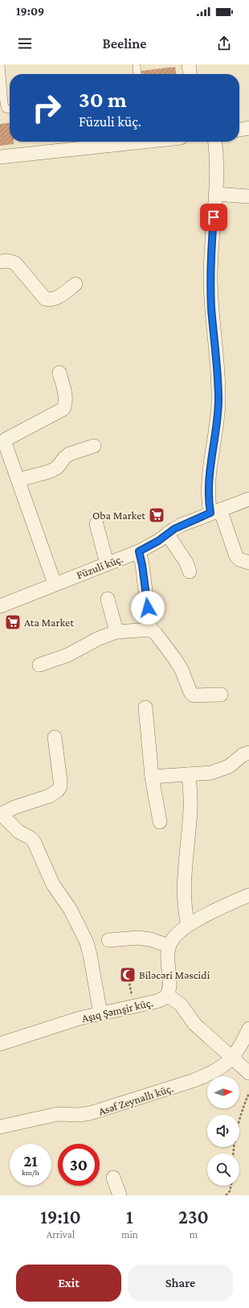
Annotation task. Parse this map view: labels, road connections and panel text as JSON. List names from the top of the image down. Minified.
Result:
{"streets":{"street":["Füzuli küç.","Aşıq Şəmşir küç.","Asəf Zeynallı küç."]},"places":{"supermarket":["Oba Market","Ata Market"],"mosque":["Biləcəri Məscidi"]},"north":"right","page":{"status":"19:09","header":"Beeline","turn":["30 m","Füzuli küç."],"speed":"21 km/h","limit":"30","eta":["19:10","Arrival","1","min","230","m"],"buttons":["Exit","Share"]}}
